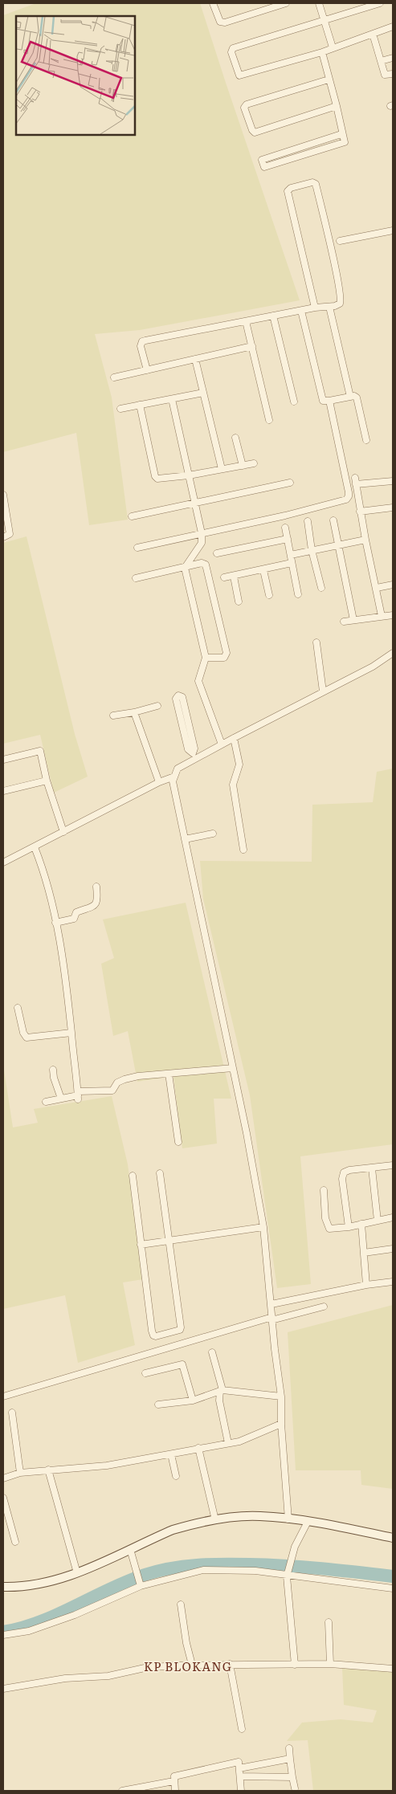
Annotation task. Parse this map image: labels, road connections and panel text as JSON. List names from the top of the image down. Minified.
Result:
{"districts":["KP BLOKANG"]}
